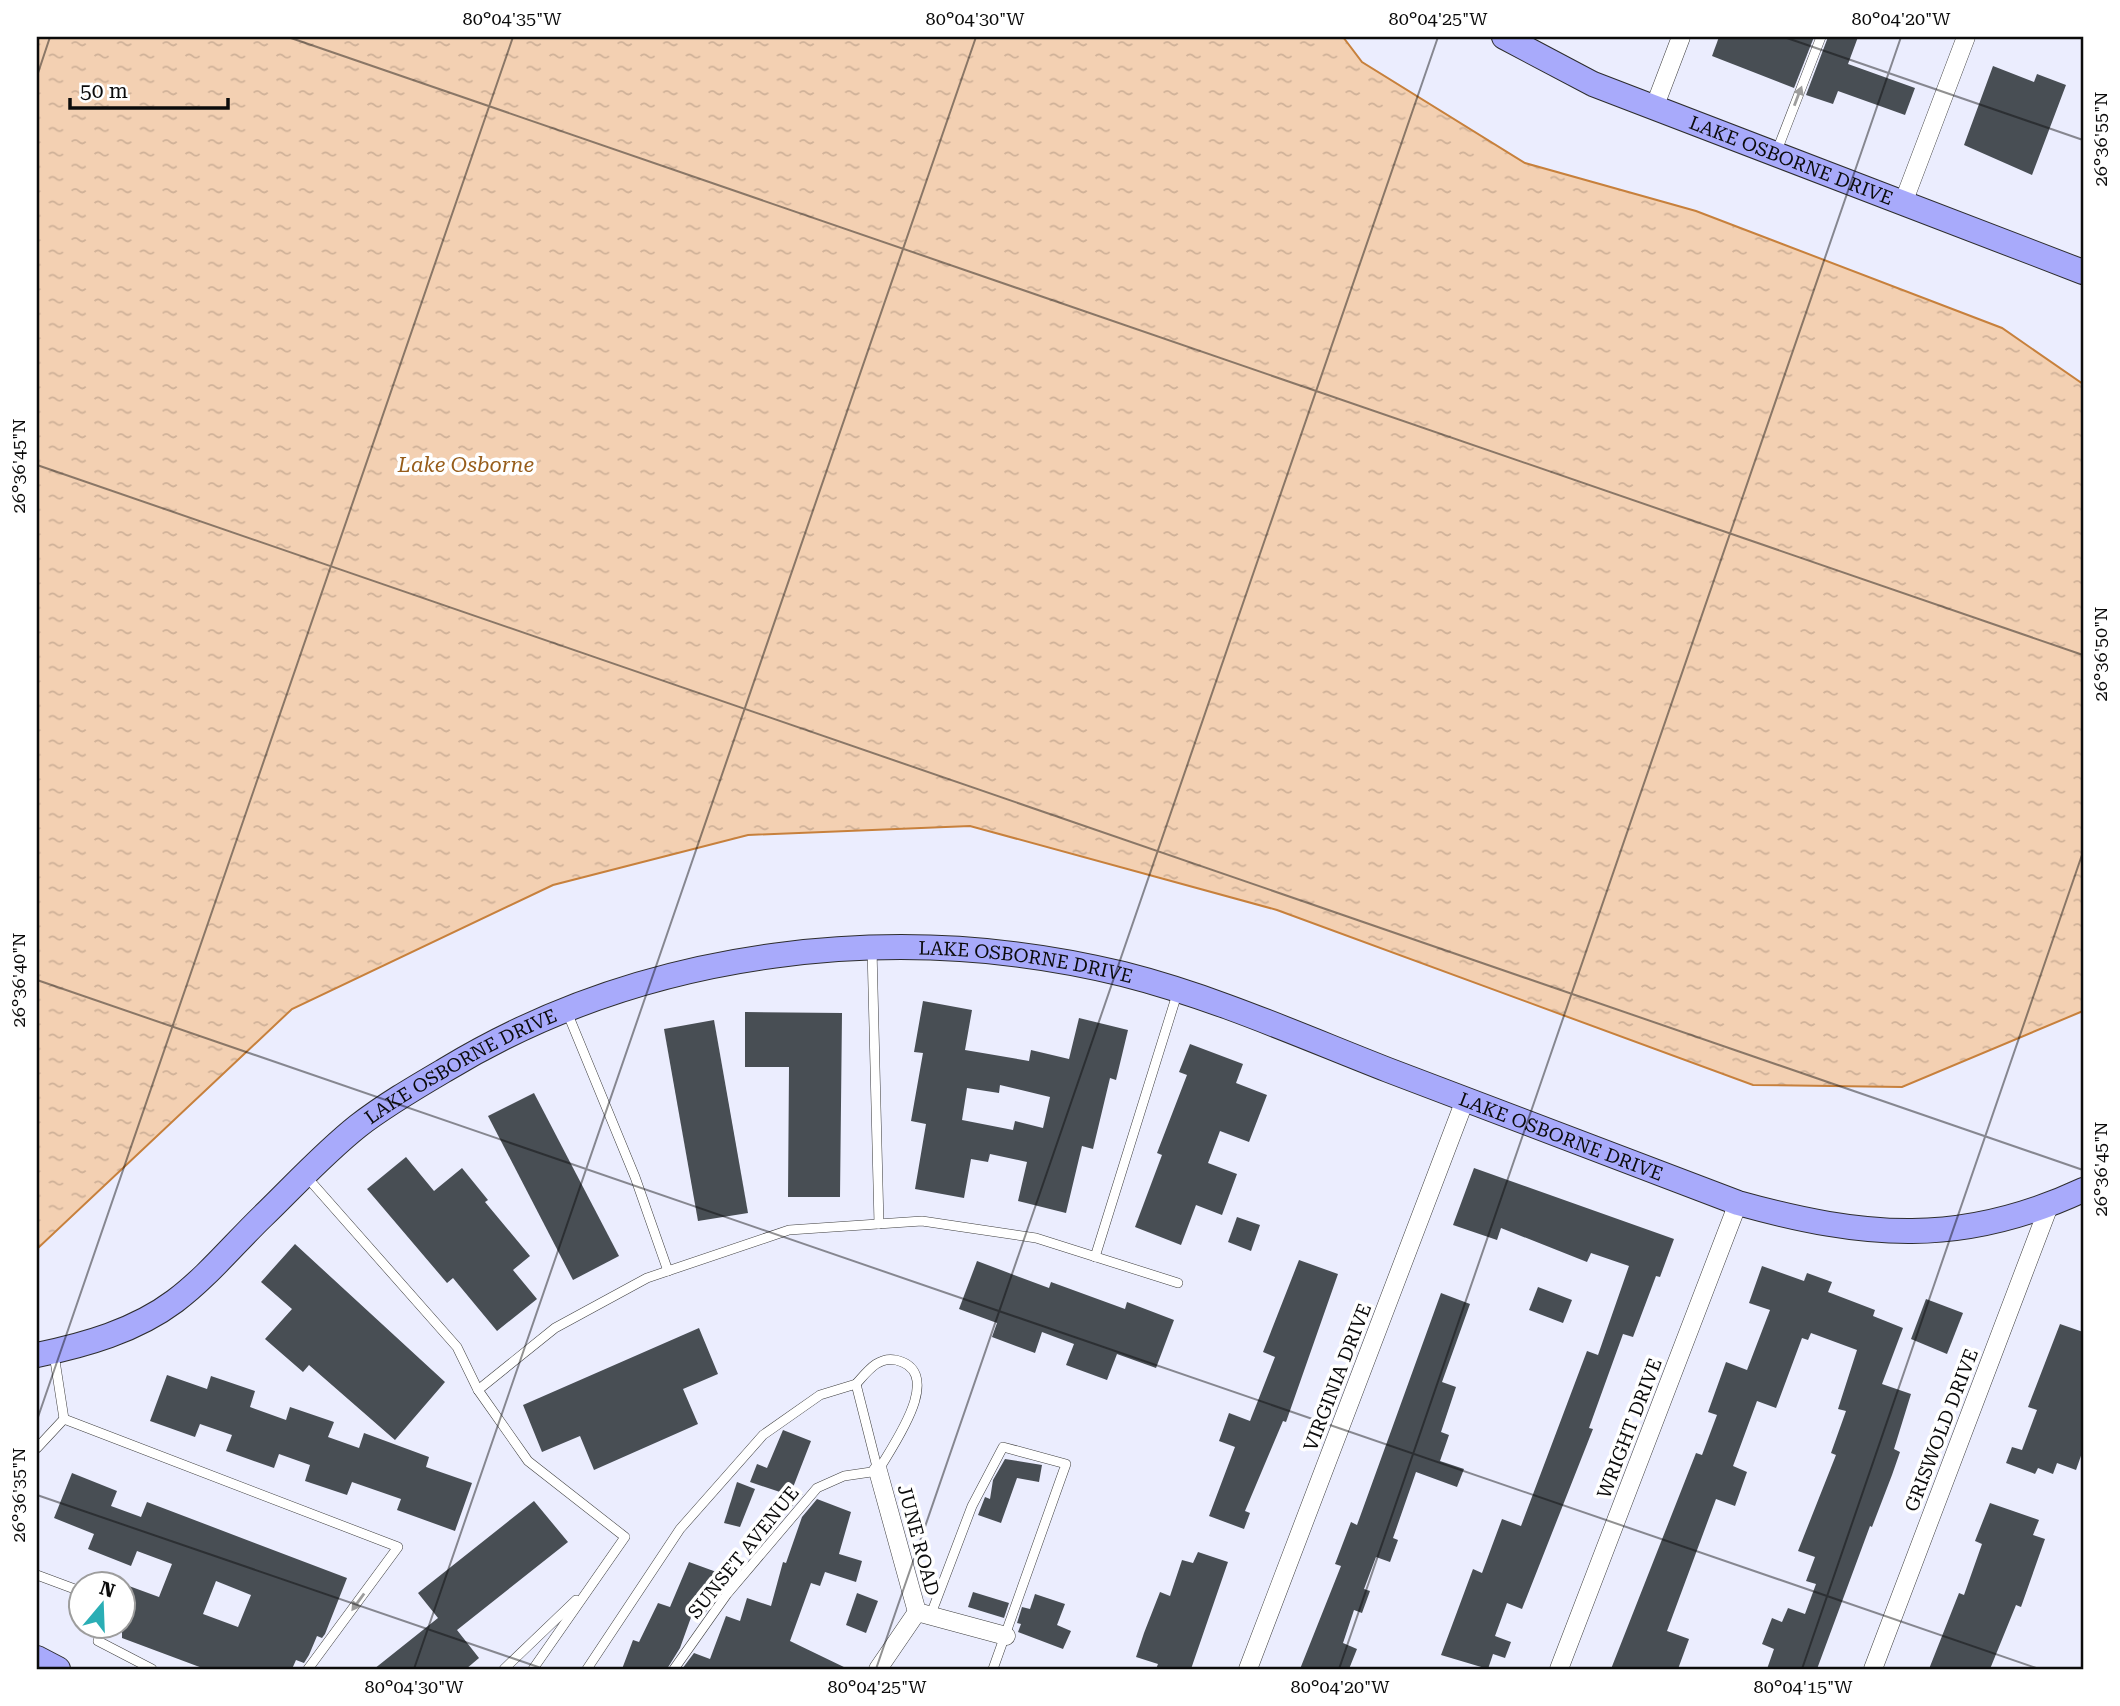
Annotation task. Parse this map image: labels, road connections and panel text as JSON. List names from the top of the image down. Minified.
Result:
{"streets":{"street":["LAKE OSBORNE DRIVE","VIRGINIA DRIVE","WRIGHT DRIVE","GRISWOLD DRIVE","JUNE ROAD"],"lane":["SUNSET AVENUE"]},"crossings":[["LAKE OSBORNE DRIVE","VIRGINIA DRIVE"],["LAKE OSBORNE DRIVE","WRIGHT DRIVE"],["LAKE OSBORNE DRIVE","GRISWOLD DRIVE"],["JUNE ROAD","SUNSET AVENUE"]],"water":["Lake Osborne"],"scale_bar":"50 m","north":"top","coordinates":["80°04'35\"W","80°04'30\"W","80°04'25\"W","80°04'20\"W","26°36'55\"N","26°36'45\"N","26°36'50\"N","26°36'40\"N","26°36'35\"N","80°04'15\"W"]}
